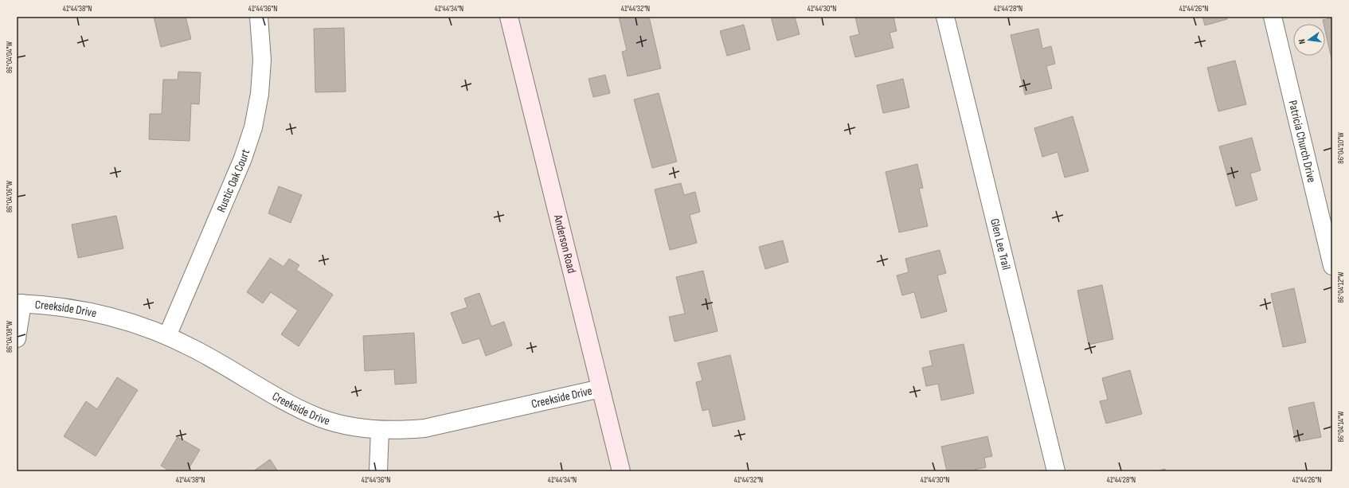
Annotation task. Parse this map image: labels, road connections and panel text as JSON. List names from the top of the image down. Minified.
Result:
{"streets":{"street":["Patricia Church Drive","Rustic Oak Court","Glen Lee Trail","Anderson Road","Creekside Drive"]},"crossings":[["Rustic Oak Court","Creekside Drive"],["Anderson Road","Creekside Drive"]],"north":"left","coordinates":["41°44'38\"N","41°44'36\"N","41°44'34\"N","41°44'32\"N","41°44'30\"N","41°44'28\"N","41°44'26\"N","86°04'04\"W","86°04'10\"W","86°04'06\"W","86°04'12\"W","86°04'08\"W","86°04'14\"W"]}
